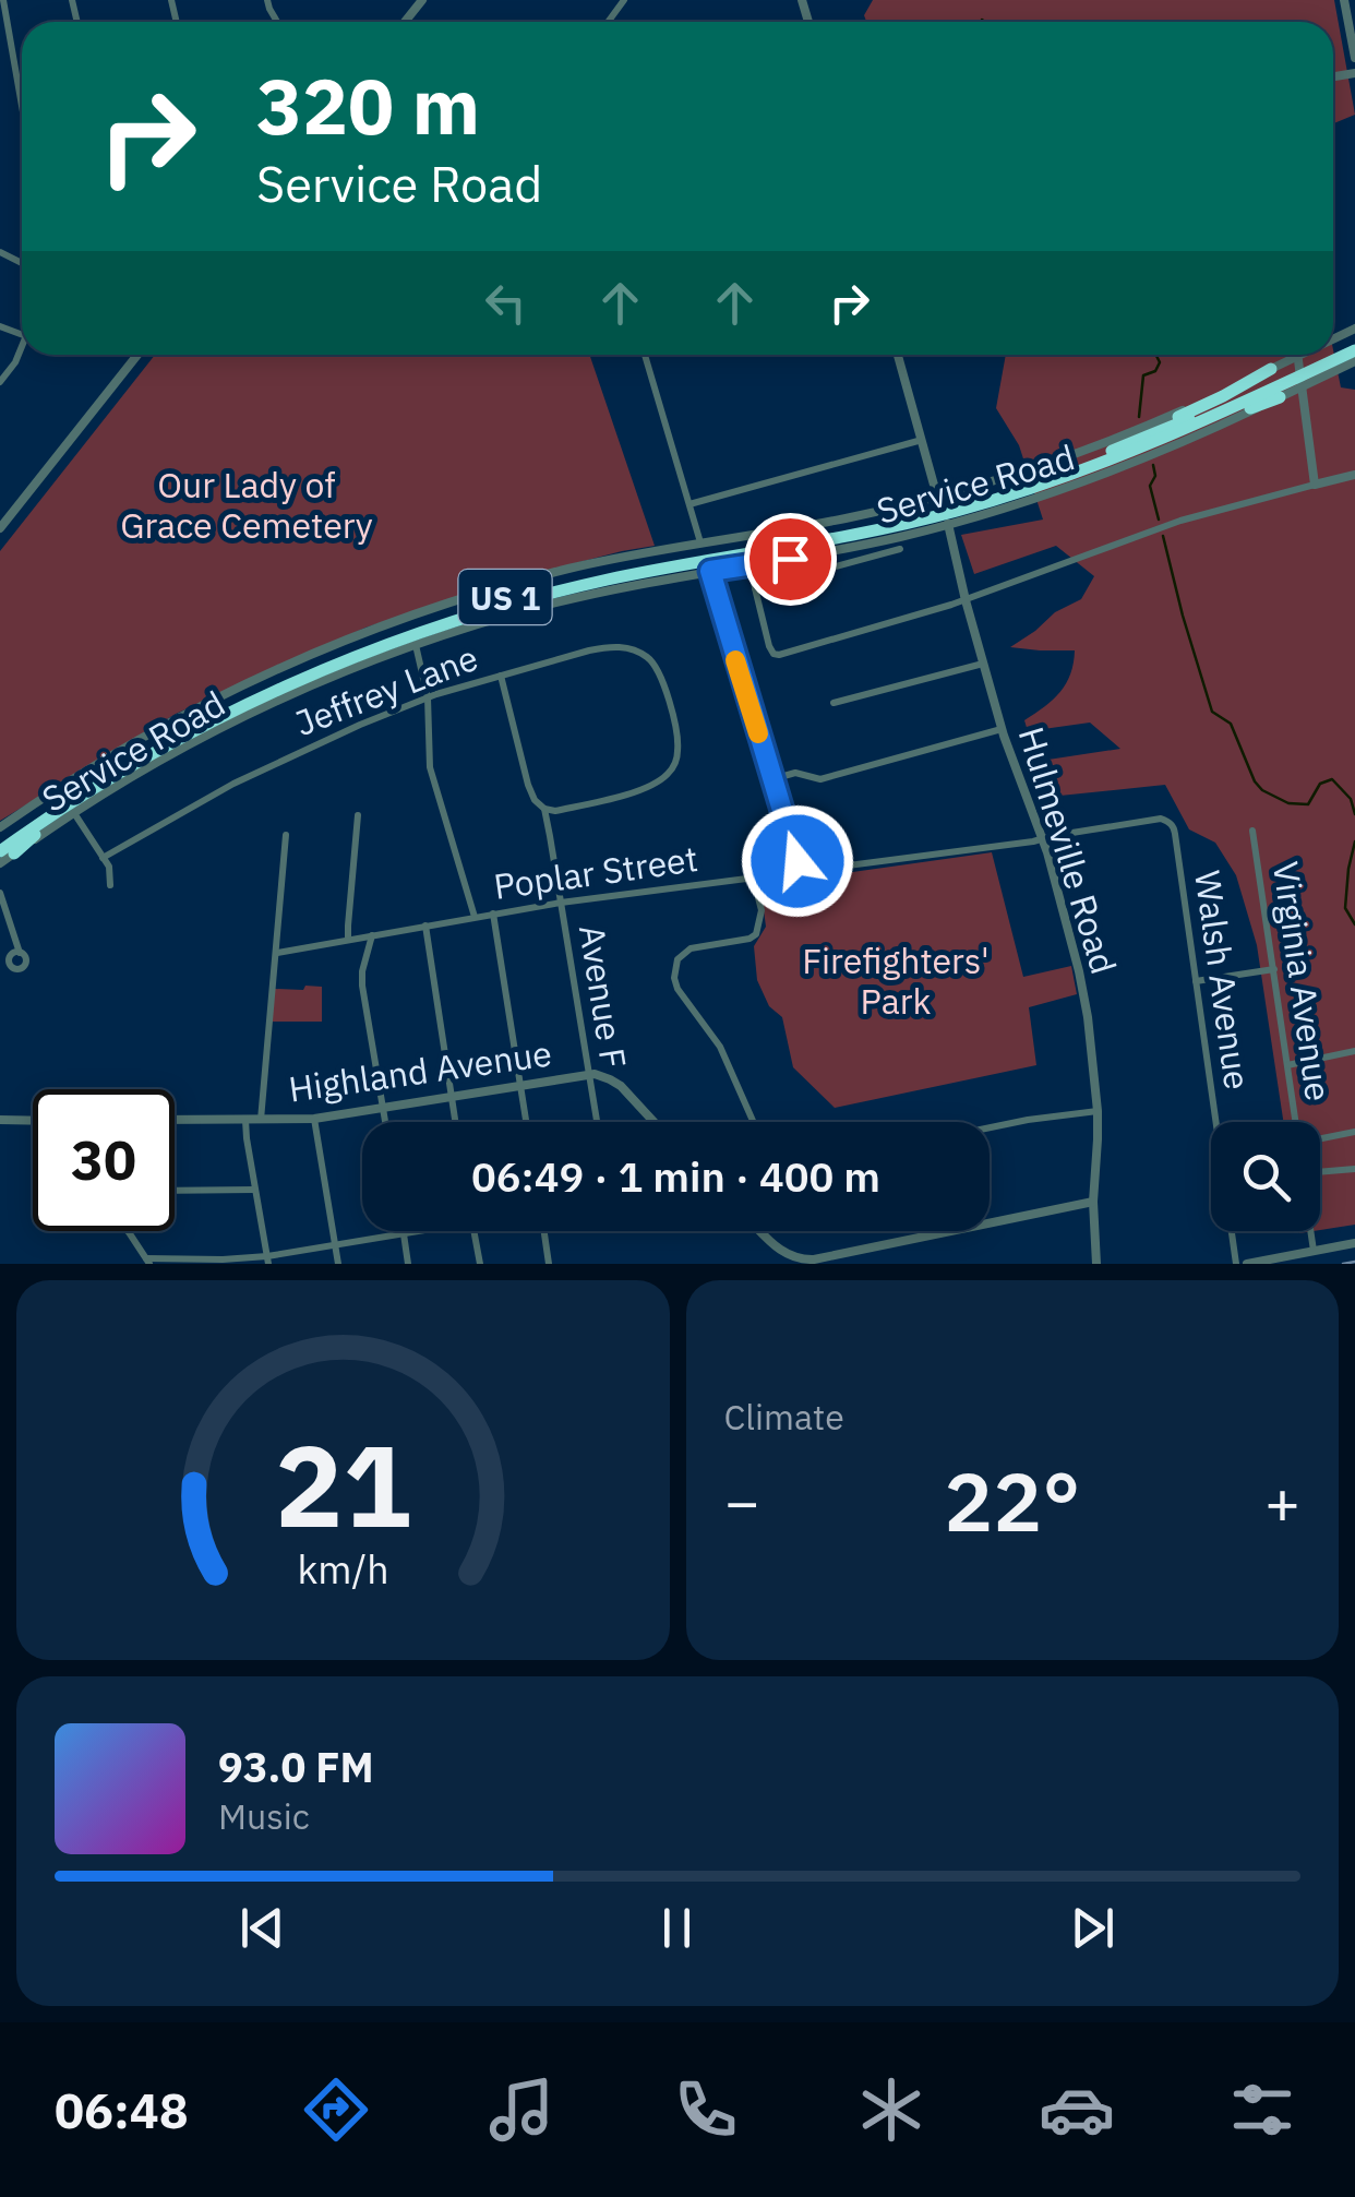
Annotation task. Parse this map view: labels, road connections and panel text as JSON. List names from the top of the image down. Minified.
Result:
{"streets":{"highway":["US 1"],"street":["Service Road","Jeffrey Lane","Hulmeville Road","Poplar Street","Walsh Avenue","Virginia Avenue","Avenue F","Highland Avenue"]},"crossings":[["Service Road","US 1"],["Service Road","Hulmeville Road"],["Jeffrey Lane","Avenue F"],["Hulmeville Road","Poplar Street"],["Poplar Street","Walsh Avenue"],["Poplar Street","Avenue F"],["Avenue F","Highland Avenue"]],"parks":["Our Lady of Grace Cemetery","Firefighters' Park"],"page":{"turn":["320 m","Service Road"],"limit":"30","trip":"06:49 · 1 min · 400 m","tile":"Climate","heat":["−","22°","+"],"song":["93.0 FM","Music"],"tabs":"06:48","gauge":["21","km/h"]}}
